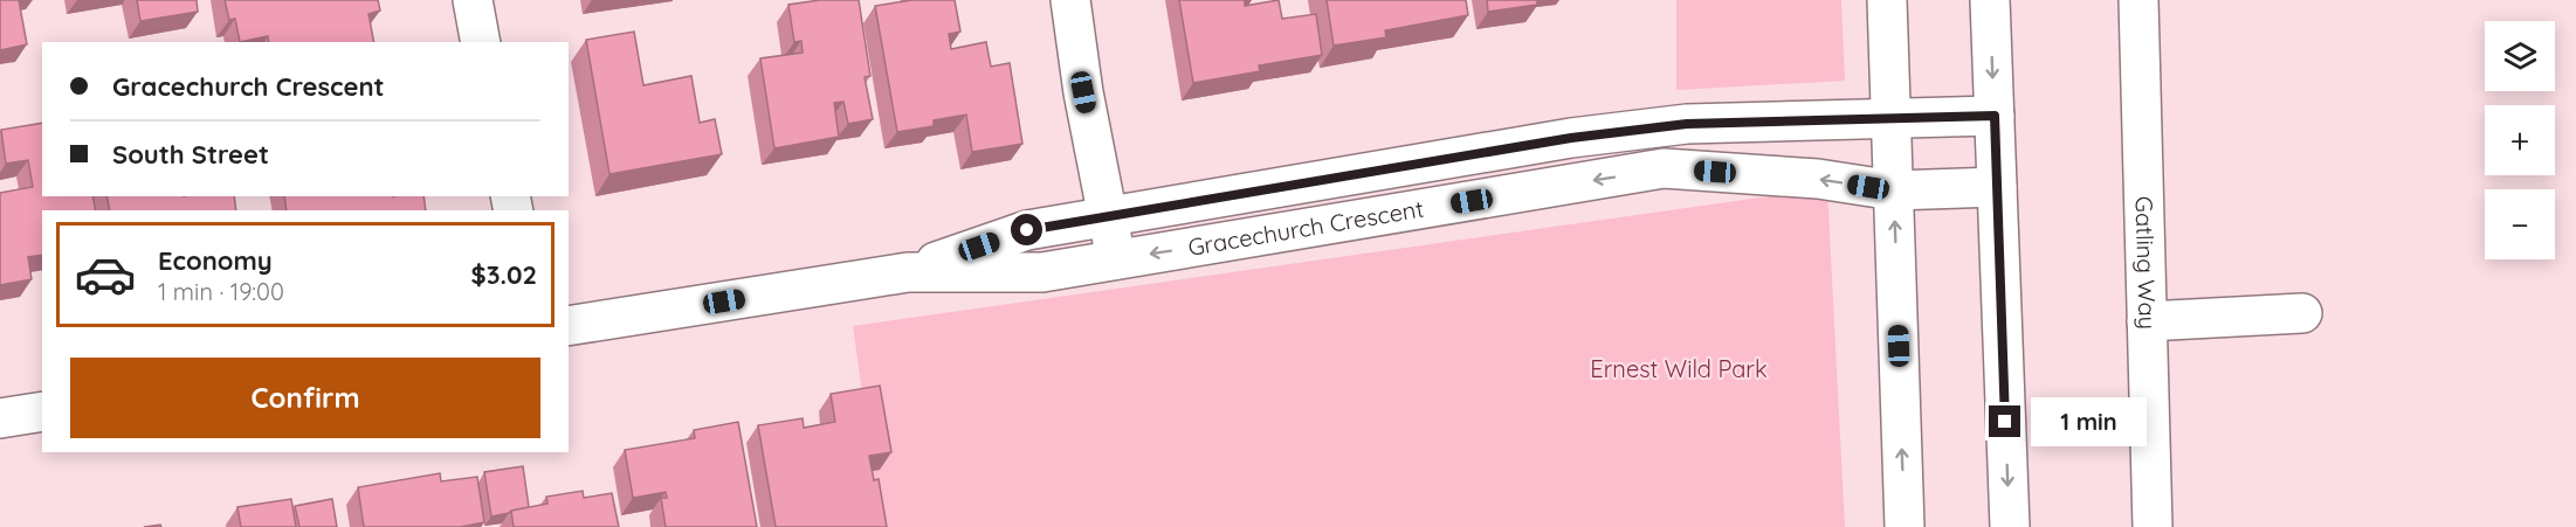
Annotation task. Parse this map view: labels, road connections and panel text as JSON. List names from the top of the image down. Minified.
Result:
{"streets":{"main road":["Gracechurch Crescent","Gatling Way"]},"parks":["Ernest Wild Park"],"page":{"map_buttons":["+","−"],"banner":["Gracechurch Crescent","South Street"],"list":[{"name":"Economy","note":"1 min · 19:00","value":"$3.02"}],"buttons":"Confirm","bubble":"1 min"}}
